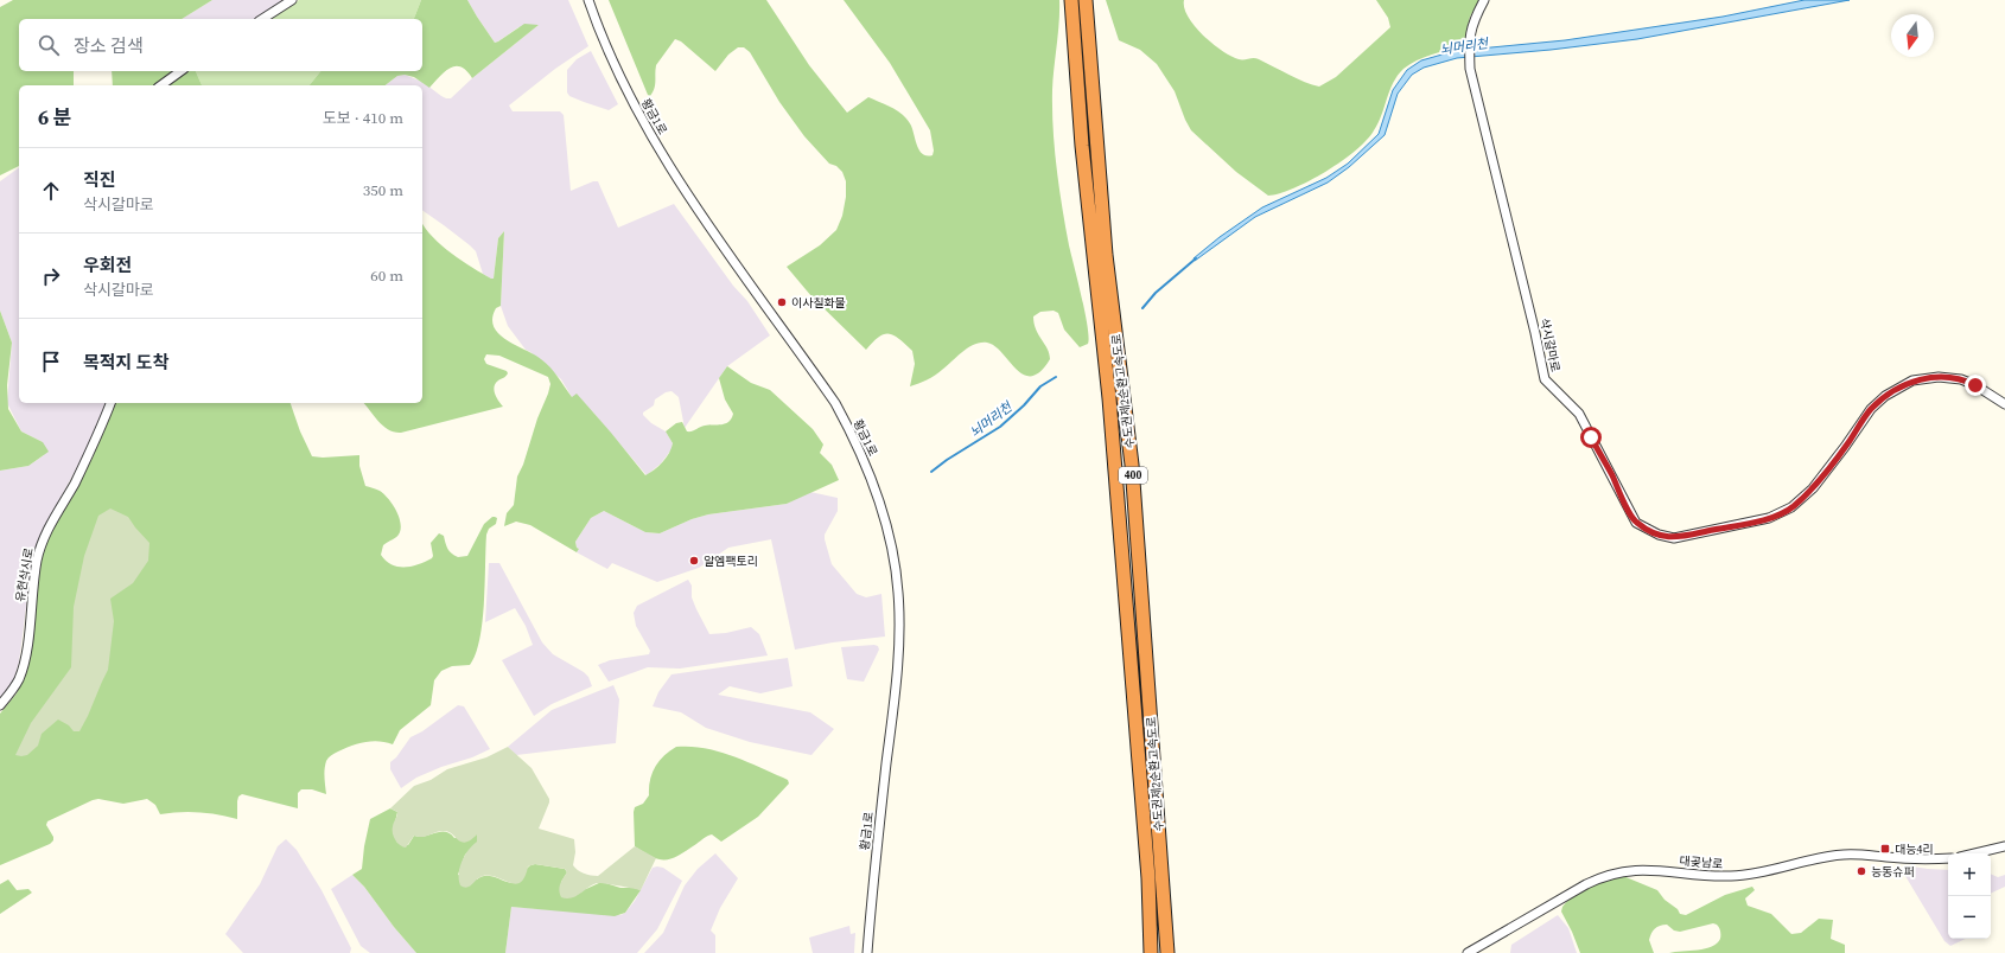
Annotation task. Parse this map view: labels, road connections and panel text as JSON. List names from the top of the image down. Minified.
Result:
{"streets":{"highway":["수도권제2순환고속도로","400"],"street":["황금1로","삭시갈마로","유현삭시로","대곶남로"]},"water":["뇌머리천"],"places":{"other":["이사칠화물","알엠팩토리","능동슈퍼"],"transit":["대능4리"]},"north":"bottom","page":{"search":"장소 검색","heading":["6 분","도보 · 410 m"],"list":[["직진","삭시갈마로","350 m"],["우회전","삭시갈마로","60 m"],"목적지 도착"],"map_buttons":["+","−"]}}
